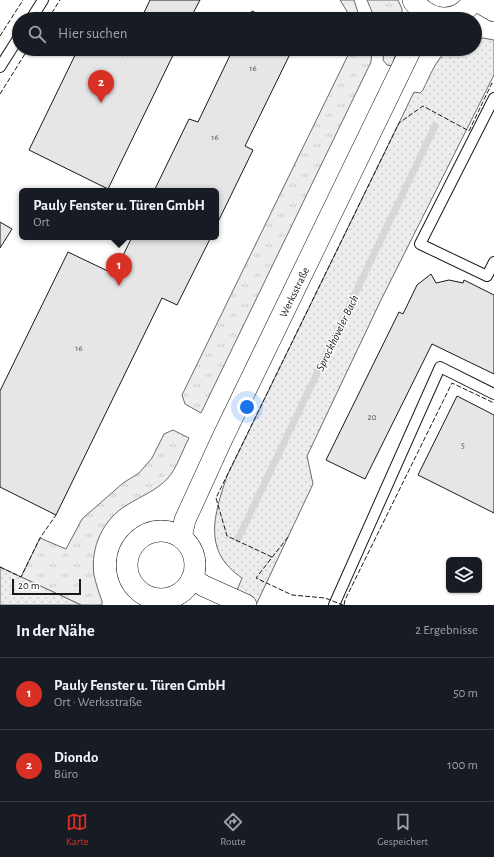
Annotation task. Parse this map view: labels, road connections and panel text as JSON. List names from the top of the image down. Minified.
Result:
{"streets":{"street":["Werksstraße"]},"water":["Sprockhöveler Bach"],"house_numbers":["16","16","16","20","5"],"scale_bar":"20 m","page":{"search":"Hier suchen","pins":["2","1"],"popup":["Pauly Fenster u. Türen GmbH","Ort"],"scale":"20 m","heading":["In der Nähe","2 Ergebnisse"],"list":[{"mark":"1","name":"Pauly Fenster u. Türen GmbH","note":"Ort · Werksstraße","value":"50 m"},{"mark":"2","name":"Diondo","note":"Büro","value":"100 m"}],"nav":["Karte","Route","Gespeichert"]}}
